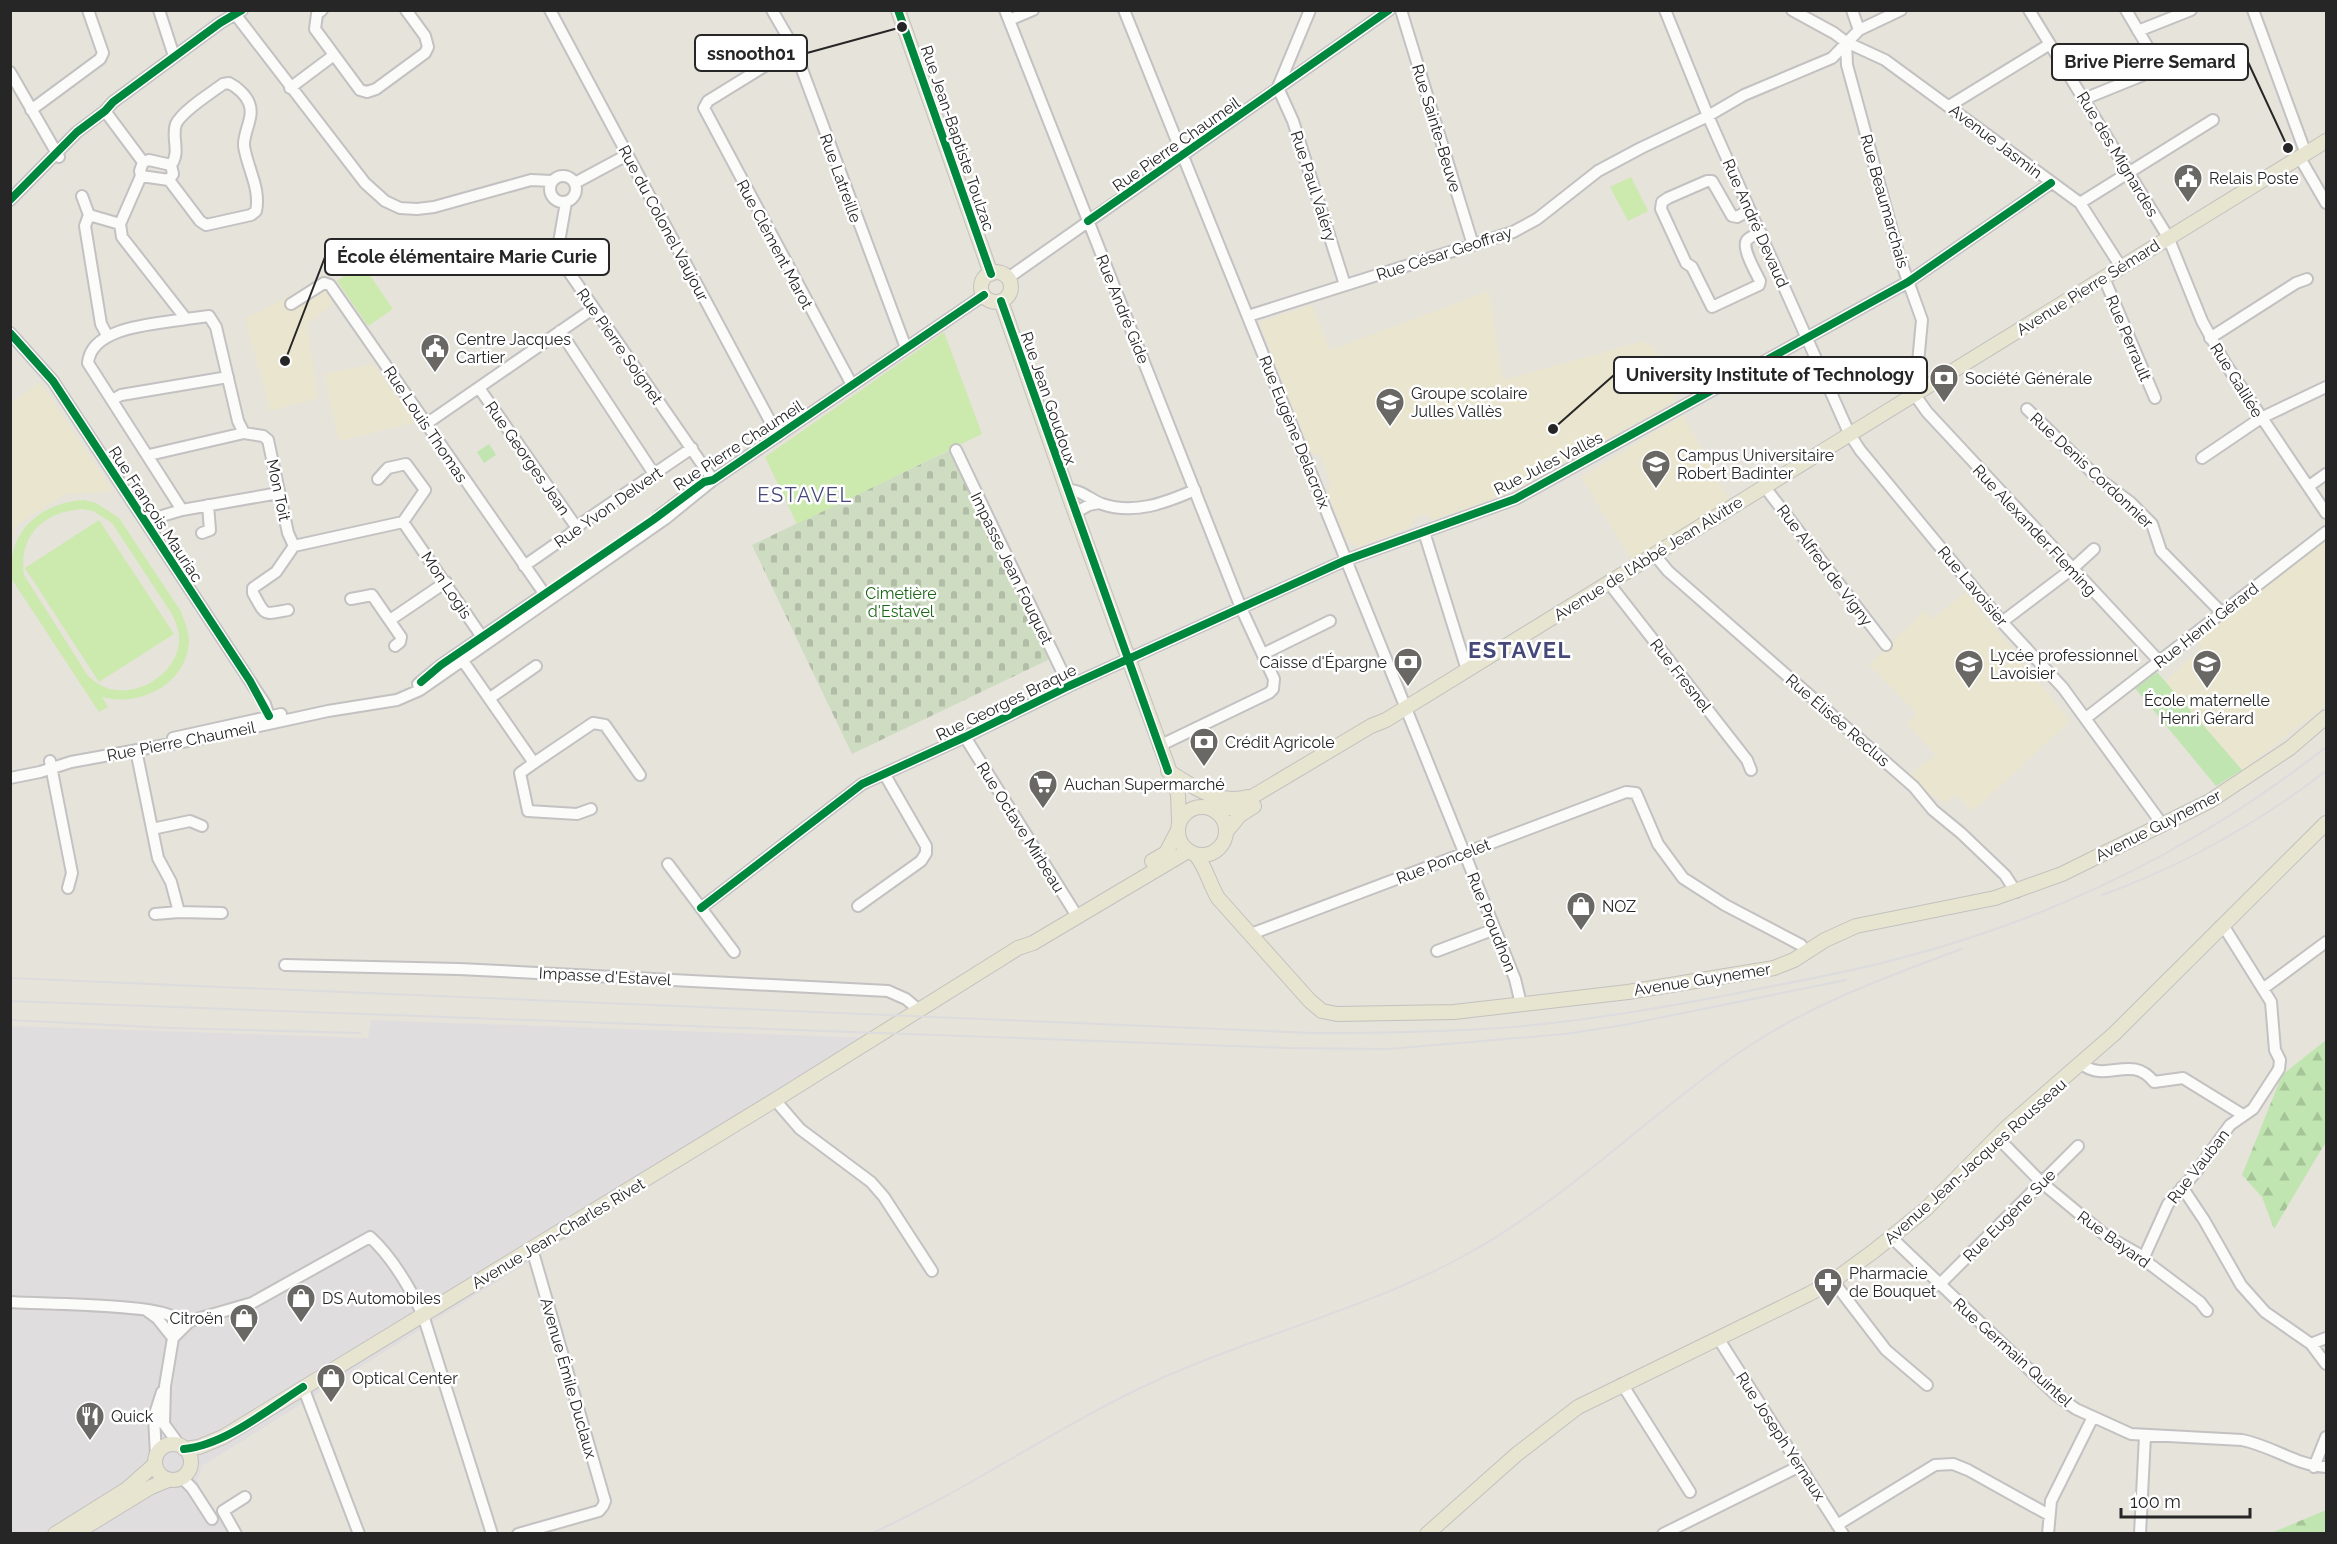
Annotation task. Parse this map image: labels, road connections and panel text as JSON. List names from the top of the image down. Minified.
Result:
{"streets":{"main road":["Rue Jean-Baptiste Toulzac","Avenue Pierre Sémard","Rue Jean Goudoux","Avenue de l'Abbé Jean Alvitre","Avenue Guynemer","Avenue Jean-Jacques Rousseau","Avenue Jean-Charles Rivet"],"street":["Rue Sainte-Beuve","Avenue Jasmin","Rue Pierre Chaumeil","Rue des Mignardes","Rue Latreille","Rue Paul Valéry","Rue Beaumarchais","Rue du Colonel Vaujour","Rue André Devaud","Rue Clément Marot","Rue César Geoffray","Rue André Gide","Rue Perrault","Rue Pierre Soignet","Rue Galilée","Rue Louis Thomas","Rue Eugène Delacroix","Rue Georges Jean","Rue Jules Vallès","Rue Denis Cordonnier","Mon Toit","Rue Yvon Delvert","Rue François Mauriac","Rue Alexander Fleming","Rue Alfred de Vigny","Impasse Jean Fouquet","Mon Logis","Rue Lavoisier","Rue Henri Gérard","Rue Fresnel","Rue Georges Braque","Rue Élisée Reclus","Rue Octave Mirbeau","Rue Poncelet","Rue Proudhon","Impasse d'Estavel","Rue Vauban","Rue Eugène Sue","Rue Bayard","Rue Germain Quintel","Avenue Émile Duclaux","Rue Joseph Yernaux"]},"crossings":[["Rue Sainte-Beuve","Rue César Geoffray"],["Rue Jean-Baptiste Toulzac","Rue Pierre Chaumeil"],["Rue Jean-Baptiste Toulzac","Rue Jean Goudoux"],["Avenue Jasmin","Rue Beaumarchais"],["Avenue Jasmin","Rue César Geoffray"],["Avenue Jasmin","Avenue Pierre Sémard"],["Avenue Jasmin","Rue Jules Vallès"],["Rue Pierre Chaumeil","Rue Latreille"],["Rue Pierre Chaumeil","Rue Paul Valéry"],["Rue Pierre Chaumeil","Rue du Colonel Vaujour"],["Rue Pierre Chaumeil","Rue Clément Marot"],["Rue Pierre Chaumeil","Rue André Gide"],["Rue Pierre Chaumeil","Rue Pierre Soignet"],["Rue Pierre Chaumeil","Rue Jean Goudoux"],["Rue Pierre Chaumeil","Rue Louis Thomas"],["Rue Pierre Chaumeil","Rue Eugène Delacroix"],["Rue Pierre Chaumeil","Rue François Mauriac"],["Rue Pierre Chaumeil","Mon Logis"],["Rue des Mignardes","Avenue Pierre Sémard"],["Rue des Mignardes","Rue Galilée"],["Rue Latreille","Rue Clément Marot"],["Rue Paul Valéry","Rue César Geoffray"],["Rue Beaumarchais","Rue César Geoffray"],["Rue Beaumarchais","Avenue Pierre Sémard"],["Rue Beaumarchais","Rue Jules Vallès"],["Rue Beaumarchais","Rue Alexander Fleming"],["Rue André Devaud","Rue César Geoffray"],["Rue André Devaud","Avenue Pierre Sémard"],["Rue André Devaud","Rue Jules Vallès"],["Rue André Devaud","Avenue de l'Abbé Jean Alvitre"],["Rue André Devaud","Rue Lavoisier"],["Rue César Geoffray","Rue Eugène Delacroix"],["Avenue Pierre Sémard","Rue Perrault"],["Avenue Pierre Sémard","Rue Galilée"],["Avenue Pierre Sémard","Rue Alexander Fleming"],["Avenue Pierre Sémard","Avenue de l'Abbé Jean Alvitre"],["Avenue Pierre Sémard","Rue Lavoisier"],["Rue André Gide","Rue Jean Goudoux"],["Rue André Gide","Rue Georges Braque"],["Rue Pierre Soignet","Rue Yvon Delvert"],["Rue Jean Goudoux","Rue Georges Braque"],["Rue Louis Thomas","Rue Yvon Delvert"],["Rue Eugène Delacroix","Rue Jules Vallès"],["Rue Eugène Delacroix","Avenue de l'Abbé Jean Alvitre"],["Rue Eugène Delacroix","Rue Georges Braque"],["Rue Eugène Delacroix","Rue Proudhon"],["Rue Georges Jean","Rue Yvon Delvert"],["Rue Jules Vallès","Rue Georges Braque"],["Rue Denis Cordonnier","Rue Henri Gérard"],["Rue Alexander Fleming","Rue Henri Gérard"],["Avenue de l'Abbé Jean Alvitre","Rue Alfred de Vigny"],["Avenue de l'Abbé Jean Alvitre","Rue Lavoisier"],["Avenue de l'Abbé Jean Alvitre","Rue Fresnel"],["Avenue de l'Abbé Jean Alvitre","Rue Élisée Reclus"],["Avenue de l'Abbé Jean Alvitre","Avenue Guynemer"],["Avenue de l'Abbé Jean Alvitre","Rue Proudhon"],["Impasse Jean Fouquet","Rue Georges Braque"],["Rue Lavoisier","Rue Henri Gérard"],["Rue Lavoisier","Avenue Guynemer"],["Rue Georges Braque","Rue Octave Mirbeau"],["Rue Élisée Reclus","Avenue Guynemer"],["Avenue Guynemer","Rue Poncelet"],["Avenue Guynemer","Rue Proudhon"],["Rue Poncelet","Rue Proudhon"],["Impasse d'Estavel","Avenue Jean-Charles Rivet"],["Avenue Jean-Jacques Rousseau","Rue Vauban"],["Avenue Jean-Jacques Rousseau","Rue Bayard"],["Avenue Jean-Jacques Rousseau","Rue Germain Quintel"],["Avenue Jean-Jacques Rousseau","Rue Joseph Yernaux"],["Rue Vauban","Rue Bayard"],["Rue Eugène Sue","Rue Bayard"],["Rue Eugène Sue","Rue Germain Quintel"],["Avenue Jean-Charles Rivet","Avenue Émile Duclaux"]],"districts":["ESTAVEL","ESTAVEL"],"parks":["Cimetière d'Estavel"],"places":{"other":["ssnooth01","Brive Pierre Semard","École élémentaire Marie Curie","University Institute of Technology"],"public building":["Relais Poste","Centre Jacques Cartier"],"bank":["Société Générale","Caisse d'Épargne","Crédit Agricole"],"school or university":["Groupe scolaire Julles Vallès","Campus Universitaire Robert Badinter","Lycée professionnel Lavoisier","École maternelle Henri Gérard"],"supermarket":["Auchan Supermarché"],"shop":["NOZ","DS Automobiles","Citroën","Optical Center"],"pharmacy":["Pharmacie de Bouquet"],"restaurant":["Quick"]},"scale_bar":"100 m"}
